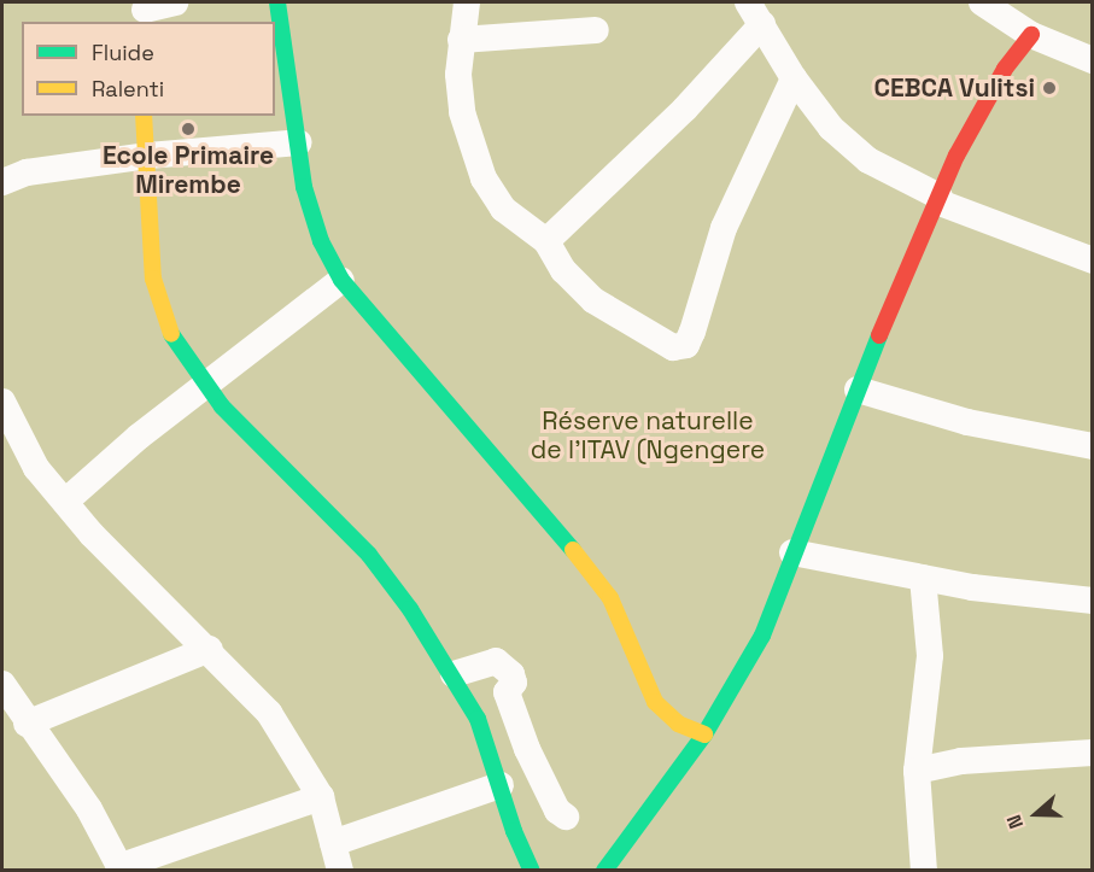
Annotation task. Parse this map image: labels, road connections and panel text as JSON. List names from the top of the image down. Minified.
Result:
{"parks":["Réserve naturelle de l'ITAV (Ngengere"],"places":["CEBCA Vulitsi","Ecole Primaire Mirembe"],"legend":["Fluide","Ralenti"],"north":"left"}
